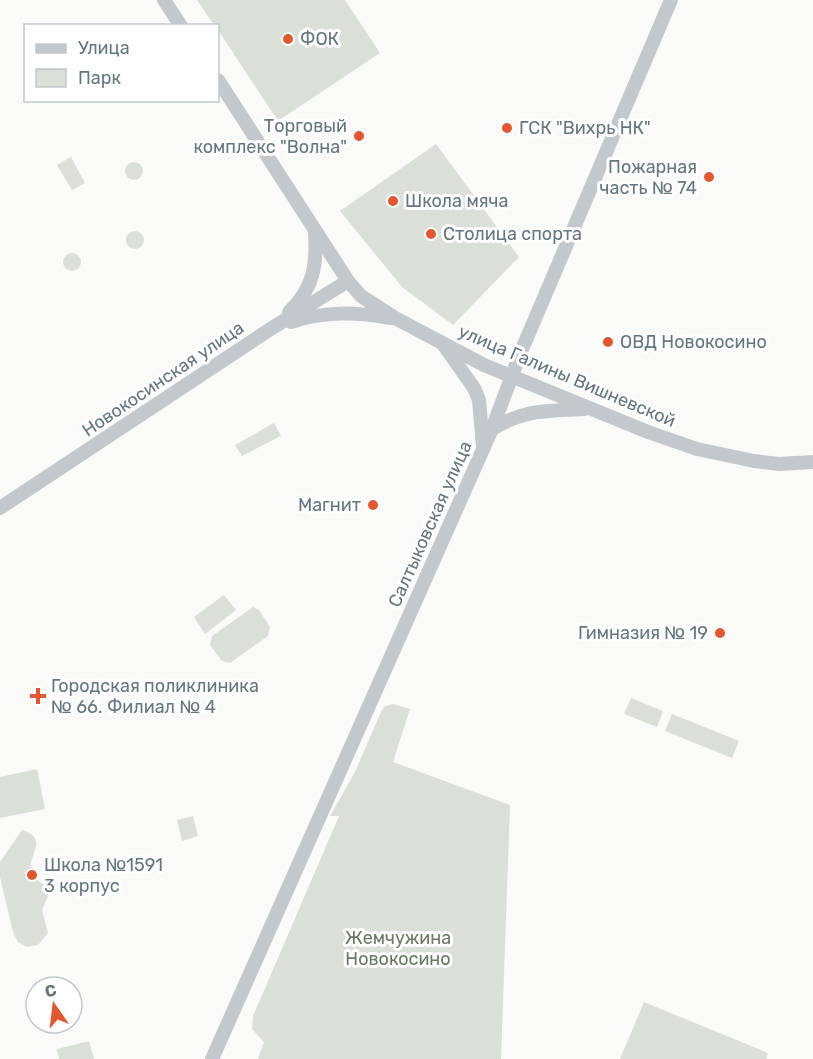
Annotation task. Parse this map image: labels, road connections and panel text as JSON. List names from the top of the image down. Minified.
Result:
{"streets":{"street":["улица Галины Вишневской","Новокосинская улица","Салтыковская улица"]},"crossings":[["улица Галины Вишневской","Новокосинская улица"],["улица Галины Вишневской","Салтыковская улица"]],"parks":["Жемчужина Новокосино"],"places":{"other":["ФОК","ГСК \"Вихрь НК\"","Торговый комплекс \"Волна\"","Пожарная часть № 74","Школа мяча","Столица спорта","ОВД Новокосино","Магнит","Гимназия № 19","Школа №1591 3 корпус"],"health":["Городская поликлиника № 66. Филиал № 4"]},"legend":["Улица","Парк"],"north":"top"}
